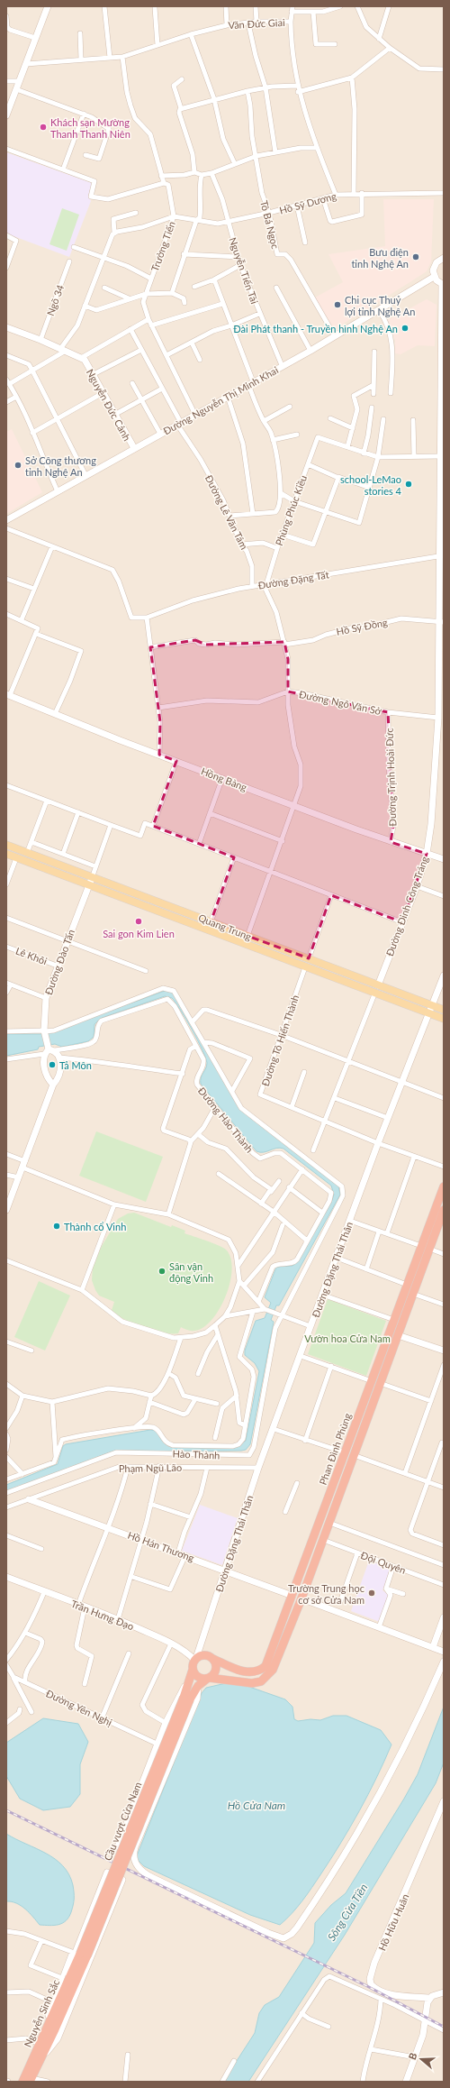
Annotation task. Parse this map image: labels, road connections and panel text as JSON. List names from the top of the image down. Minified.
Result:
{"streets":{"highway":["Phan Đình Phùng","Cầu vượt Cửa Nam","Nguyễn Sinh Sắc"],"main road":["Quang Trung"],"street":["Văn Đức Giai","Hồ Sỹ Dương","Tô Bá Ngọc","Trường Tiến","Nguyễn Tiến Tài","Ngõ 34","Đường Nguyễn Thị Minh Khai","Nguyễn Đức Cảnh","Phùng Phúc Kiều","Đường Lê Văn Tám","Đường Đặng Tất","Hồ Sỹ Đồng","Đường Ngô Văn Sở","Đường Trịnh Hoài Đức","Hồng Bàng","Đường Đinh Công Tráng","Lê Khôi","Đường Đào Tấn","Đường Tô Hiến Thành","Đường Hào Thành","Đường Đặng Thái Thân","Hào Thành","Phạm Ngũ Lão","Hồ Hán Thương","Đội Quyên","Trần Hưng Đạo","Đường Yên Nghị","Hồ Hữu Huân"]},"crossings":[["Văn Đức Giai","Hồ Sỹ Dương"],["Văn Đức Giai","Trường Tiến"],["Hồ Sỹ Dương","Tô Bá Ngọc"],["Hồ Sỹ Dương","Trường Tiến"],["Hồ Sỹ Dương","Nguyễn Tiến Tài"],["Tô Bá Ngọc","Đường Nguyễn Thị Minh Khai"],["Trường Tiến","Đường Nguyễn Thị Minh Khai"],["Nguyễn Tiến Tài","Đường Nguyễn Thị Minh Khai"],["Ngõ 34","Nguyễn Đức Cảnh"],["Đường Nguyễn Thị Minh Khai","Nguyễn Đức Cảnh"],["Đường Nguyễn Thị Minh Khai","Đường Lê Văn Tám"],["Phùng Phúc Kiều","Đường Đặng Tất"],["Đường Lê Văn Tám","Đường Đặng Tất"],["Đường Đặng Tất","Đường Đinh Công Tráng"],["Hồ Sỹ Đồng","Đường Đinh Công Tráng"],["Đường Ngô Văn Sở","Đường Trịnh Hoài Đức"],["Đường Ngô Văn Sở","Đường Đinh Công Tráng"],["Đường Trịnh Hoài Đức","Hồng Bàng"],["Hồng Bàng","Đường Đinh Công Tráng"],["Đường Đinh Công Tráng","Quang Trung"],["Quang Trung","Đường Đào Tấn"],["Quang Trung","Đường Tô Hiến Thành"],["Quang Trung","Đường Đặng Thái Thân"],["Lê Khôi","Đường Đào Tấn"],["Đường Đào Tấn","Đường Hào Thành"],["Đường Tô Hiến Thành","Đường Đặng Thái Thân"],["Đường Đặng Thái Thân","Phan Đình Phùng"],["Đường Đặng Thái Thân","Phạm Ngũ Lão"],["Đường Đặng Thái Thân","Hồ Hán Thương"],["Đường Đặng Thái Thân","Trần Hưng Đạo"],["Phan Đình Phùng","Hồ Hán Thương"],["Phan Đình Phùng","Đội Quyên"],["Phan Đình Phùng","Trần Hưng Đạo"],["Phạm Ngũ Lão","Hồ Hán Thương"],["Cầu vượt Cửa Nam","Nguyễn Sinh Sắc"]],"water":["Hồ Cửa Nam","Sông Cửa Tiền"],"parks":["Vườn hoa Cửa Nam"],"places":["Khách sạn Mường Thanh Thanh Niên","Bưu điện tỉnh Nghệ An","Chi cục Thuỷ lợi tỉnh Nghệ An","Đài Phát thanh - Truyền hình Nghệ An","Sở Công thương tỉnh Nghệ An","school-LeMao stories 4","Sai gon Kim Lien","Tả Môn","Thành cổ Vinh","Sân vận động Vinh","Trường Trung học cơ sở Cửa Nam"],"north":"left"}
